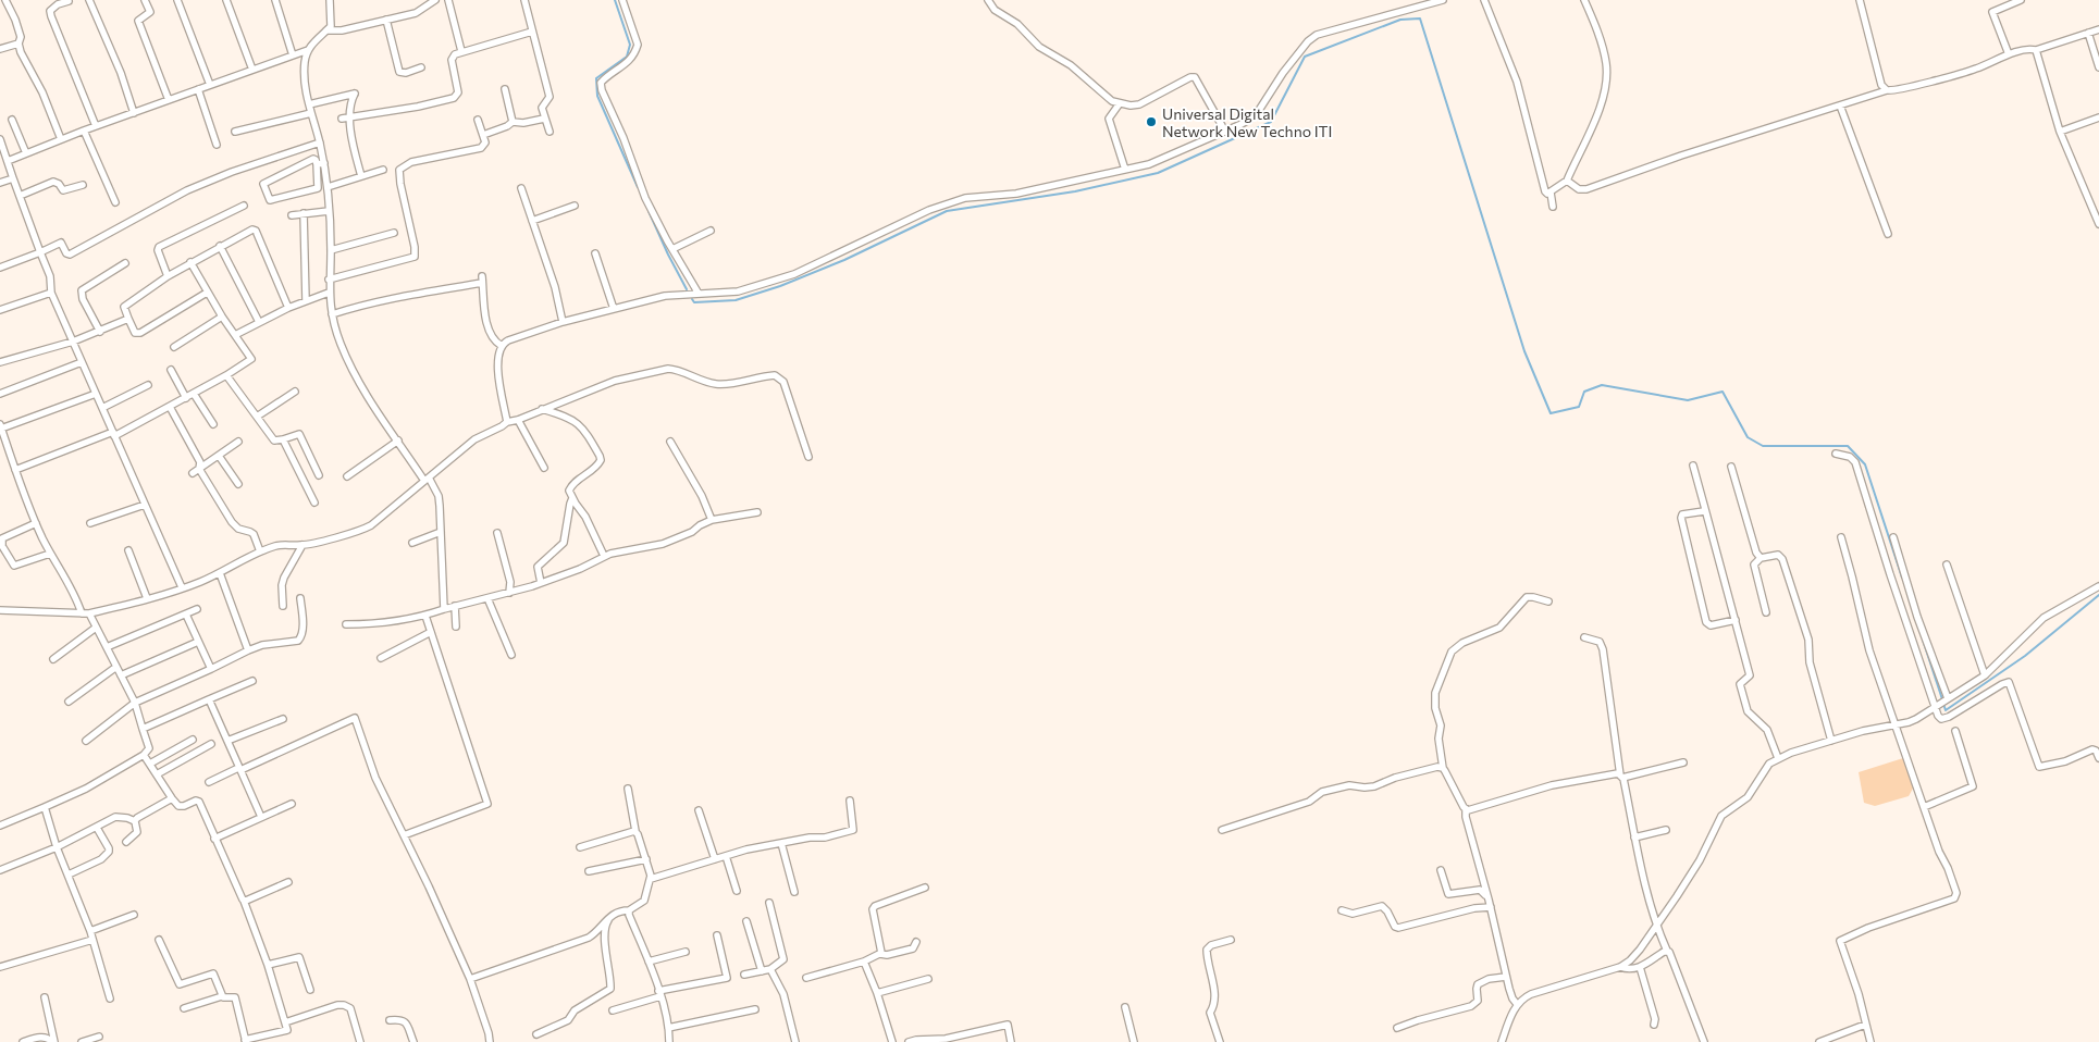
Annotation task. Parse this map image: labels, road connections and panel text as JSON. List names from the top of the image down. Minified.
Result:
{"places":["Universal Digital Network New Techno ITI"]}
